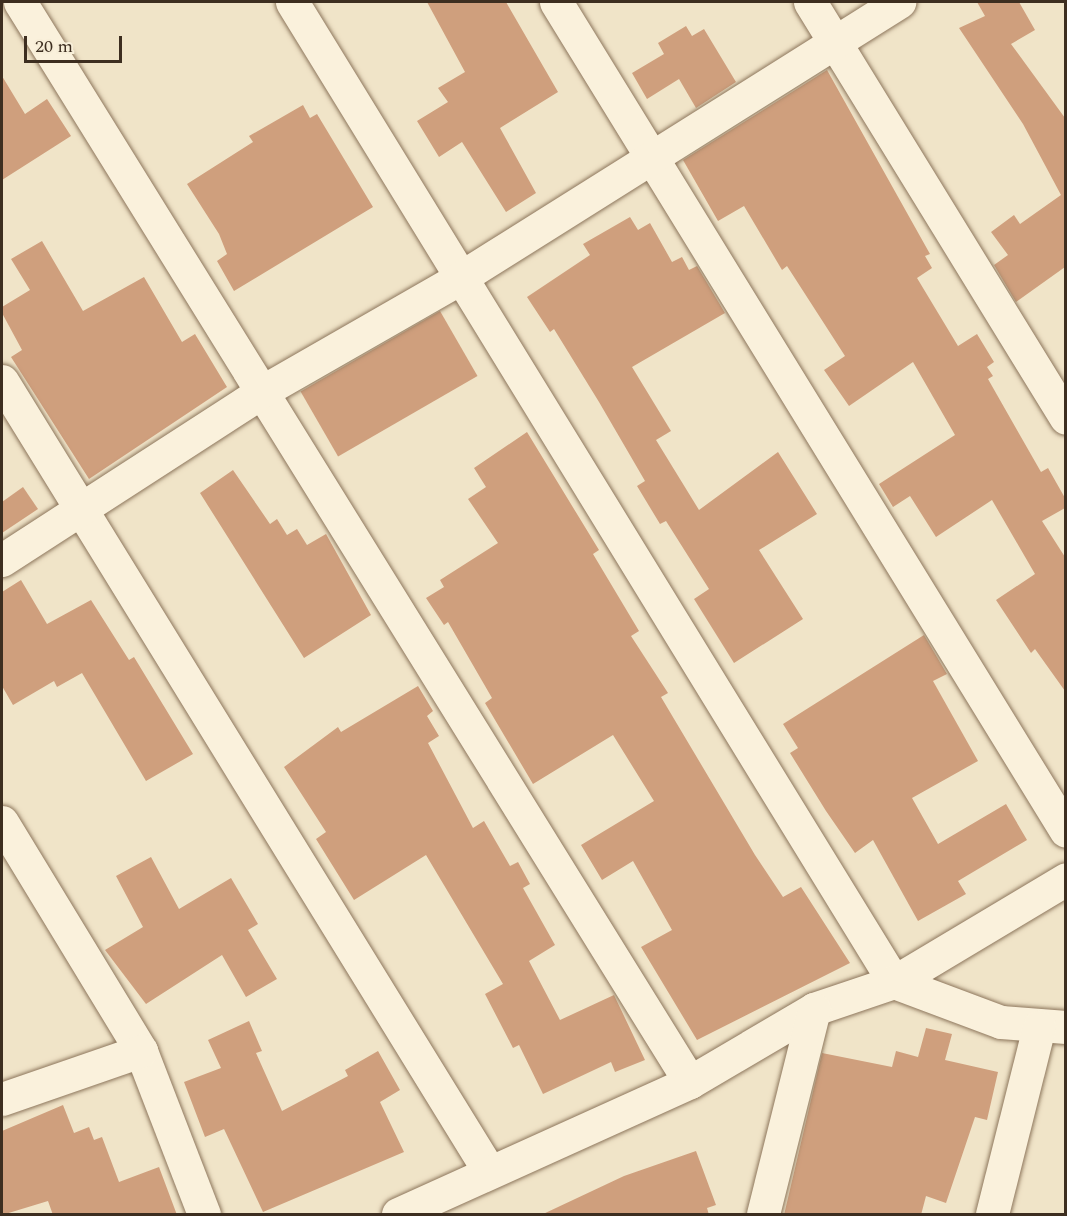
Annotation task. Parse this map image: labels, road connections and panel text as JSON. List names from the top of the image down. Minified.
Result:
{"scale_bar":"20 m"}
